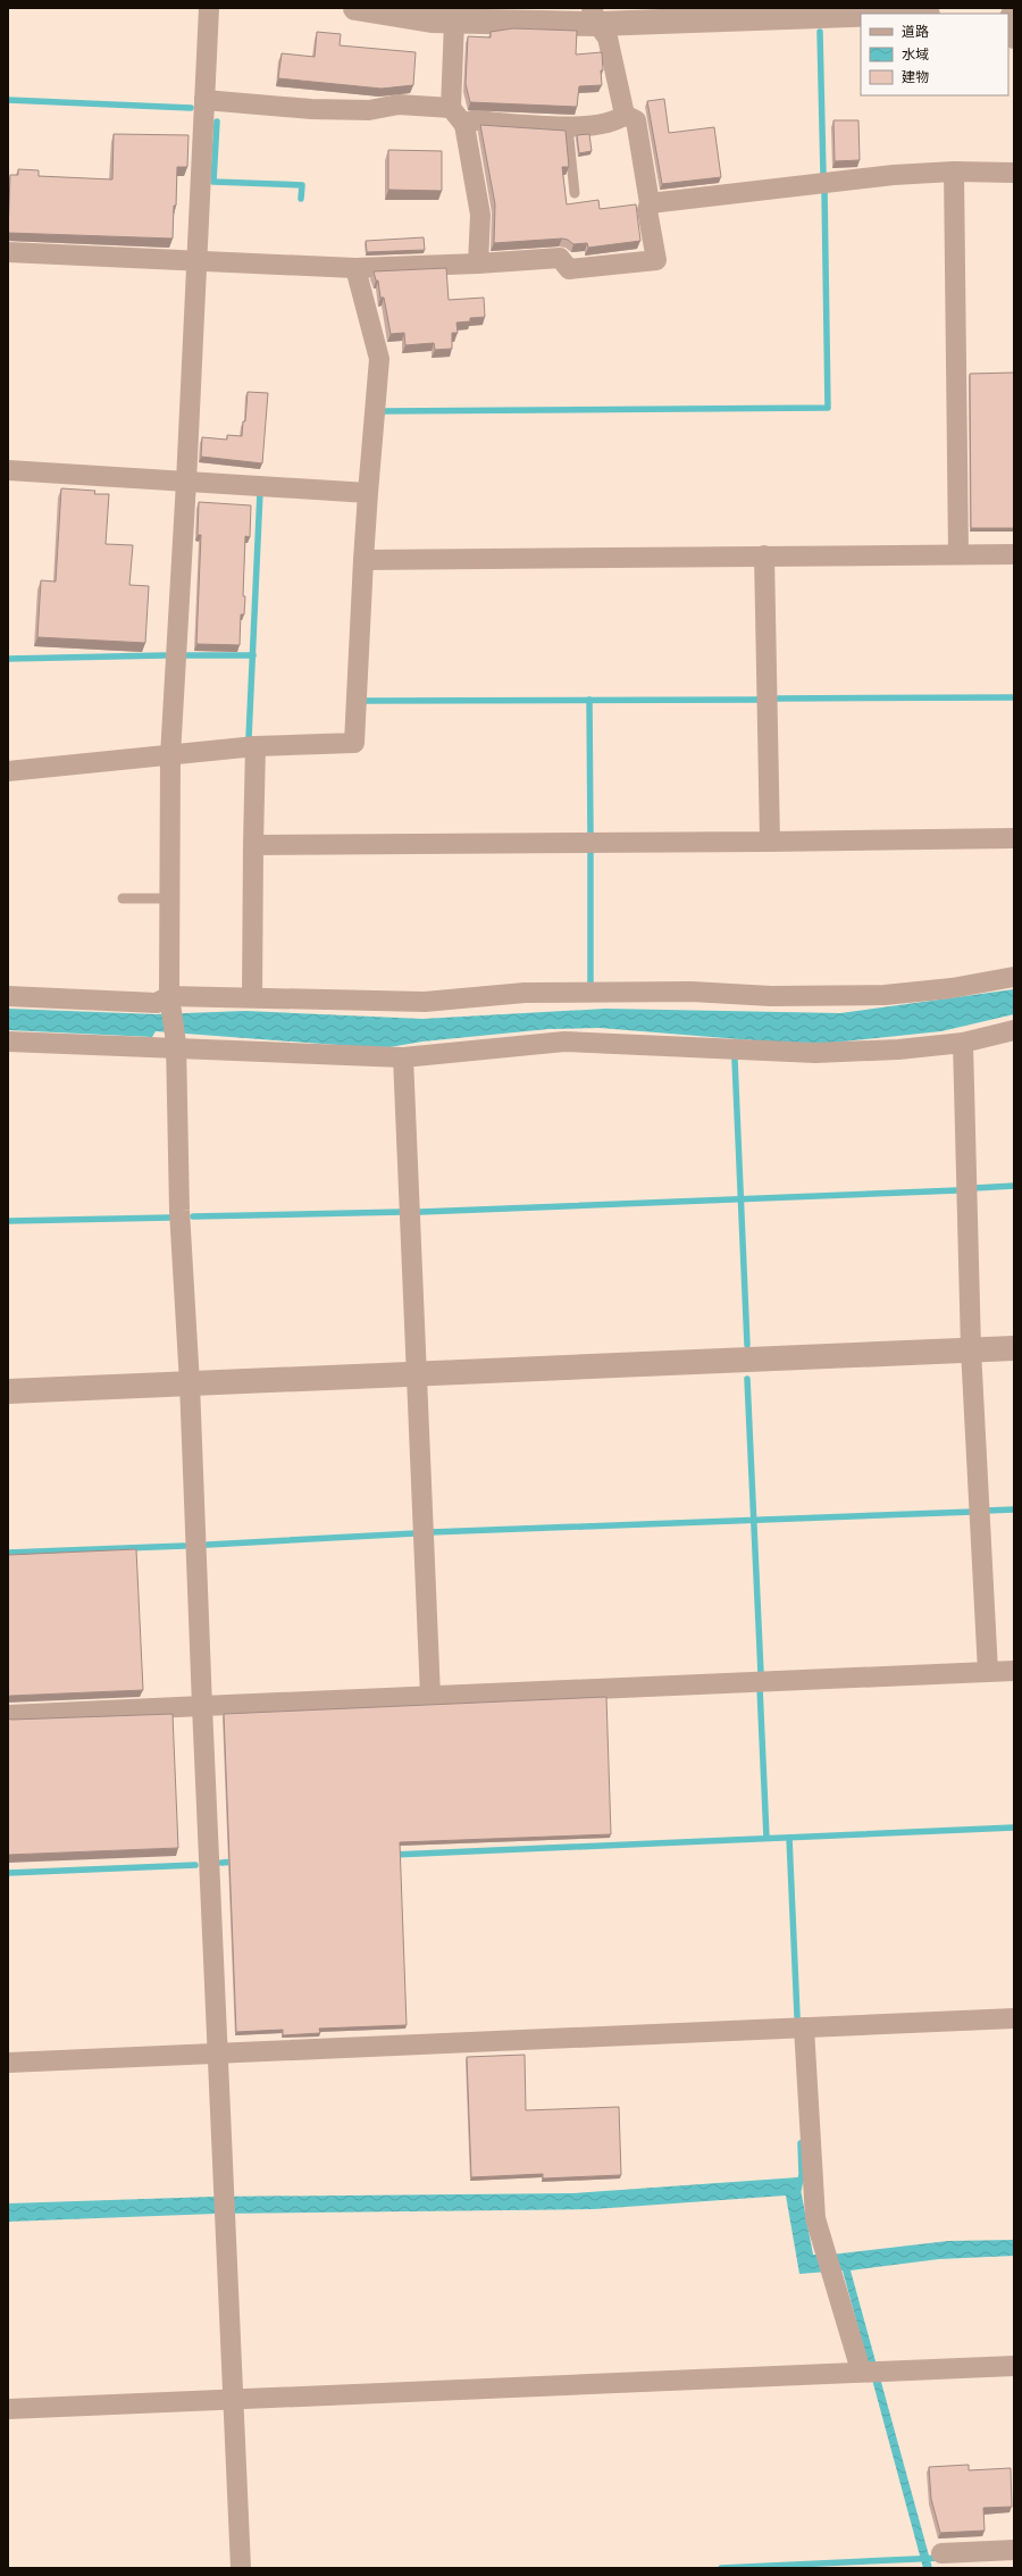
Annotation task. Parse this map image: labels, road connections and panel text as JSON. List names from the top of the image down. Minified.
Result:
{"legend":["道路","水域","建物"]}
